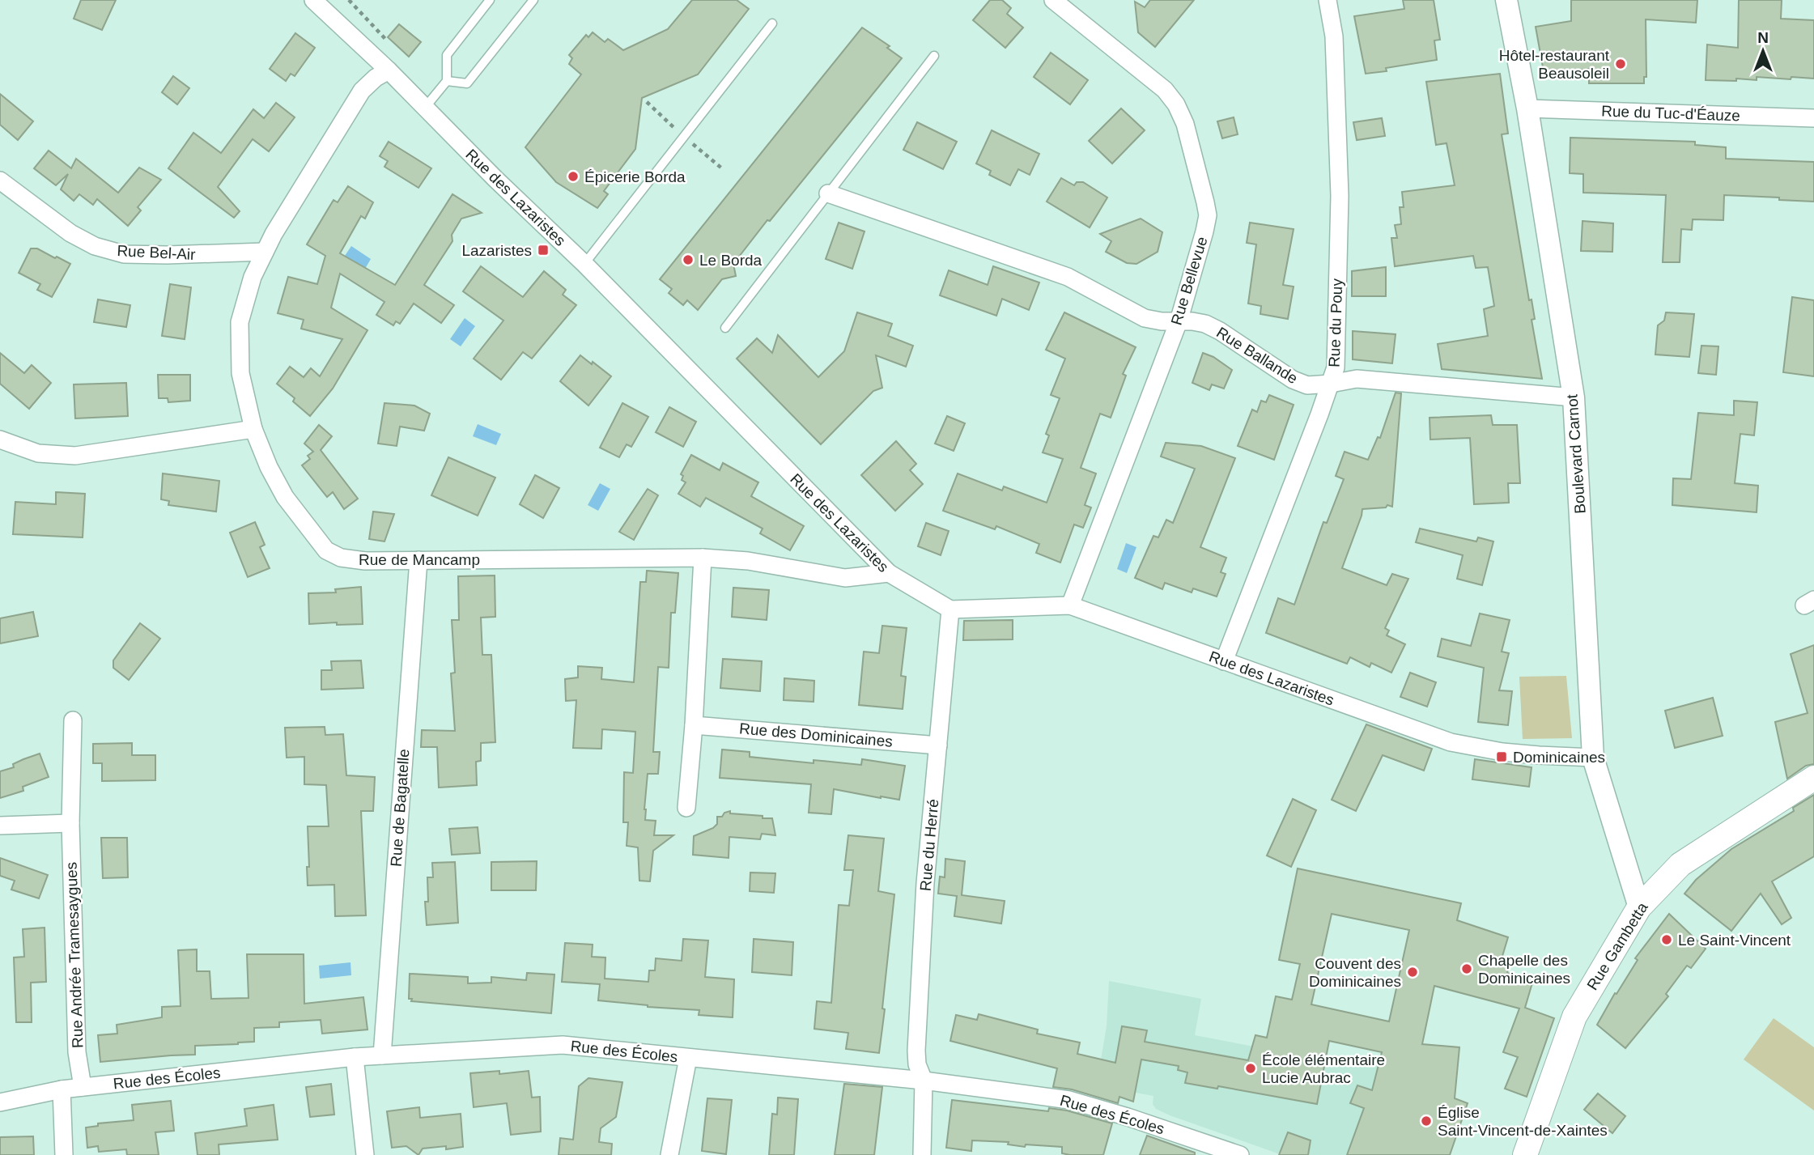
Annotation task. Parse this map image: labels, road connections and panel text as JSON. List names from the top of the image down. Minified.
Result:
{"streets":{"main road":["Rue Gambetta"],"street":["Rue du Tuc-d'Éauze","Rue des Lazaristes","Rue Bel-Air","Rue Bellevue","Rue du Pouy","Rue Ballande","Boulevard Carnot","Rue de Mancamp","Rue des Dominicaines","Rue de Bagatelle","Rue du Herré","Rue Andrée Tramesaygues","Rue des Écoles"]},"crossings":[["Rue du Tuc-d'Éauze","Boulevard Carnot"],["Rue des Lazaristes","Rue Bellevue"],["Rue des Lazaristes","Rue du Pouy"],["Rue des Lazaristes","Boulevard Carnot"],["Rue des Lazaristes","Rue de Mancamp"],["Rue des Lazaristes","Rue du Herré"],["Rue Bel-Air","Rue de Mancamp"],["Rue Bellevue","Rue Ballande"],["Rue du Pouy","Rue Ballande"],["Rue Ballande","Boulevard Carnot"],["Boulevard Carnot","Rue Gambetta"],["Rue de Mancamp","Rue de Bagatelle"],["Rue des Dominicaines","Rue du Herré"],["Rue de Bagatelle","Rue des Écoles"],["Rue du Herré","Rue des Écoles"],["Rue Andrée Tramesaygues","Rue des Écoles"]],"places":{"other":["Hôtel-restaurant Beausoleil","Épicerie Borda","Le Borda","Le Saint-Vincent","Chapelle des Dominicaines","Couvent des Dominicaines","École élémentaire Lucie Aubrac","Église Saint-Vincent-de-Xaintes"],"transit":["Lazaristes","Dominicaines"]},"north":"top"}
